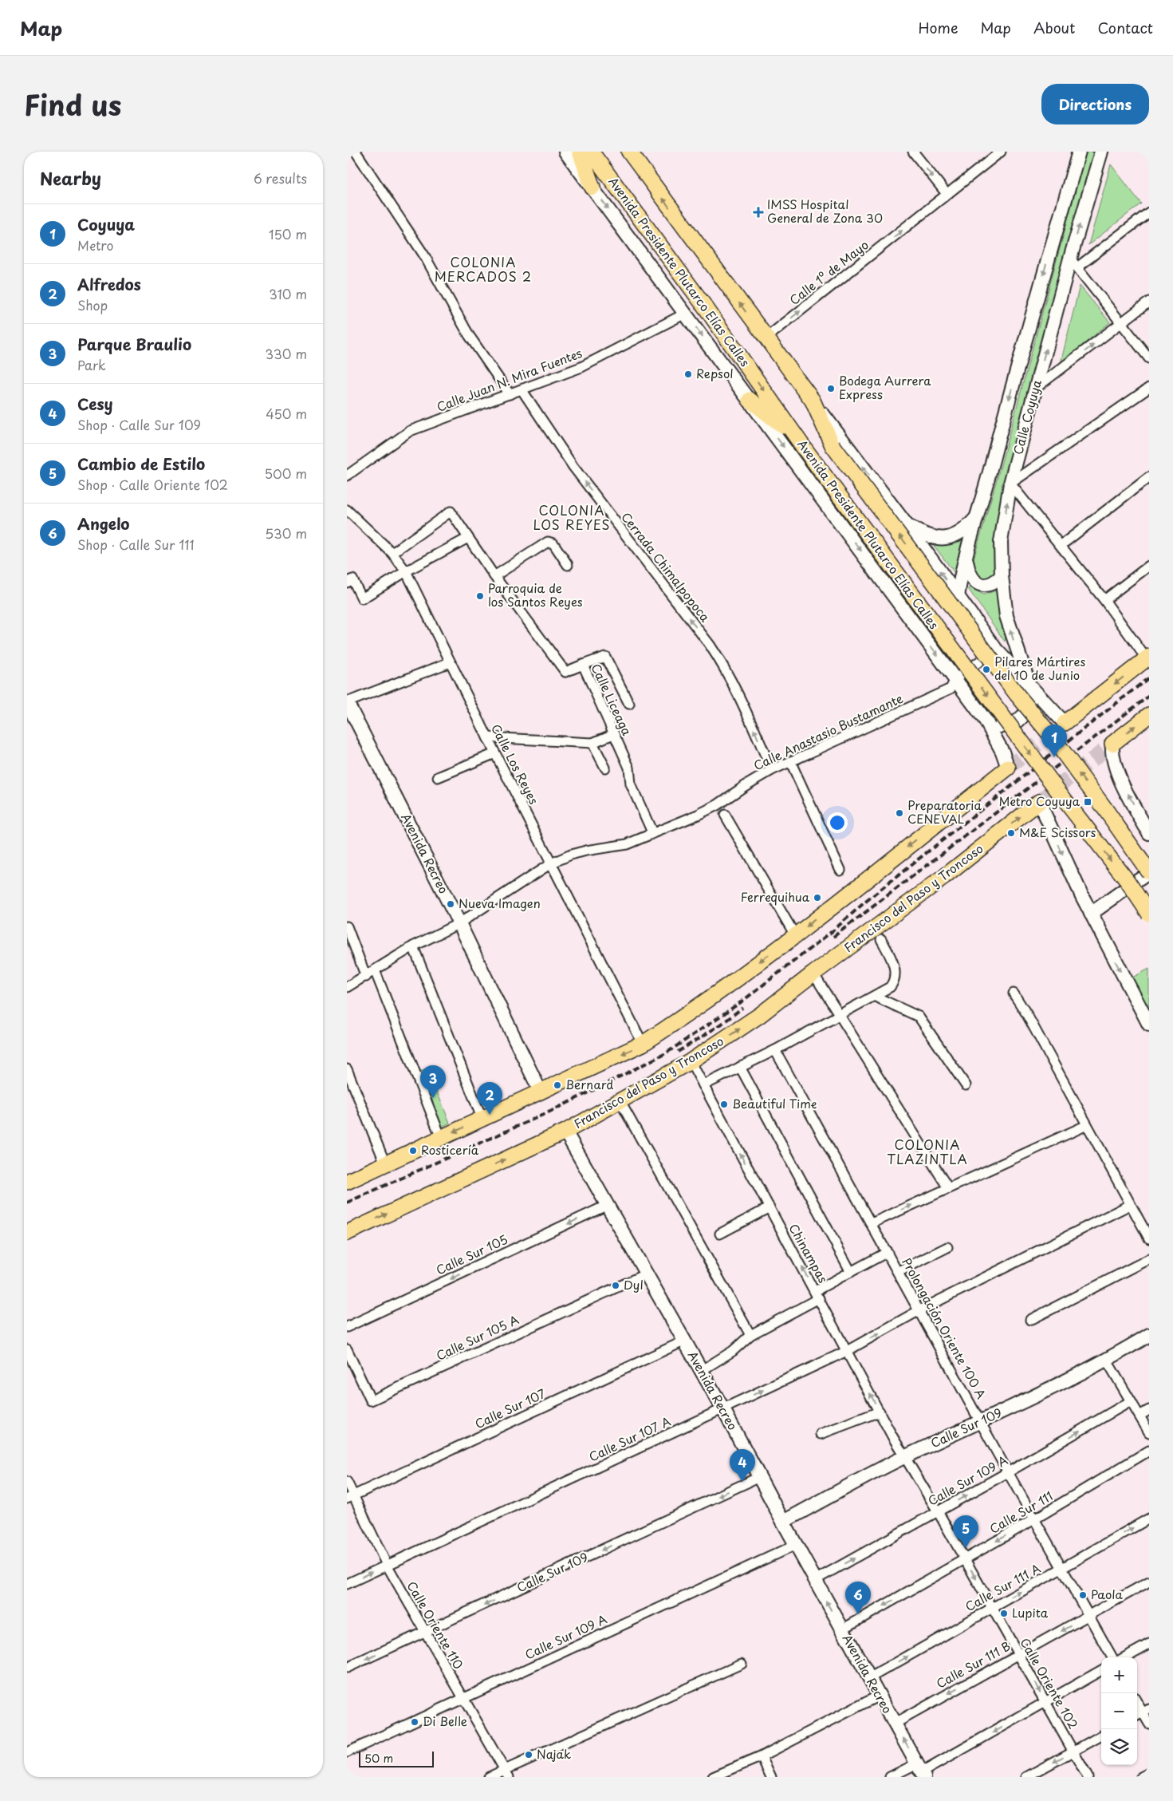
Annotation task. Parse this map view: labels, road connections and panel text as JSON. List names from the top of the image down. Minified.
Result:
{"streets":{"main road":["Avenida Presidente Plutarco Elías Calles","Francisco del Paso y Troncoso"],"street":["Calle 1º de Mayo","Calle Juan N. Mira Fuentes","Calle Coyuya","Cerrada Chimalpopoca","Calle Liceaga","Calle Anastasio Bustamante","Calle Los Reyes","Avenida Recreo","Chinampas","Calle Sur 105","Prolongación Oriente 100 A","Calle Sur 105 A","Calle Sur 107","Calle Sur 109","Calle Sur 107 A","Calle Sur 109 A","Calle Sur 111","Calle Sur 111 A","Calle Oriente 110","Calle Sur 111 B","Calle Oriente 102"]},"crossings":[["Avenida Presidente Plutarco Elías Calles","Calle 1º de Mayo"],["Avenida Presidente Plutarco Elías Calles","Calle Juan N. Mira Fuentes"],["Avenida Presidente Plutarco Elías Calles","Calle Coyuya"],["Avenida Presidente Plutarco Elías Calles","Calle Anastasio Bustamante"],["Calle Juan N. Mira Fuentes","Cerrada Chimalpopoca"],["Calle Coyuya","Calle Anastasio Bustamante"],["Cerrada Chimalpopoca","Calle Anastasio Bustamante"],["Calle Liceaga","Calle Anastasio Bustamante"],["Calle Liceaga","Calle Los Reyes"],["Calle Anastasio Bustamante","Calle Los Reyes"],["Calle Anastasio Bustamante","Avenida Recreo"],["Avenida Recreo","Francisco del Paso y Troncoso"],["Avenida Recreo","Calle Sur 105"],["Avenida Recreo","Calle Sur 105 A"],["Avenida Recreo","Calle Sur 107"],["Avenida Recreo","Calle Sur 109"],["Avenida Recreo","Calle Sur 107 A"],["Avenida Recreo","Calle Sur 109 A"],["Avenida Recreo","Calle Sur 111"],["Avenida Recreo","Calle Sur 111 A"],["Avenida Recreo","Calle Sur 111 B"],["Francisco del Paso y Troncoso","Chinampas"],["Chinampas","Calle Sur 109"],["Chinampas","Calle Sur 107 A"],["Chinampas","Calle Oriente 102"],["Prolongación Oriente 100 A","Calle Sur 109"],["Prolongación Oriente 100 A","Calle Sur 107 A"],["Prolongación Oriente 100 A","Calle Sur 109 A"],["Prolongación Oriente 100 A","Calle Sur 111"],["Prolongación Oriente 100 A","Calle Sur 111 A"],["Prolongación Oriente 100 A","Calle Sur 111 B"],["Calle Sur 107","Calle Oriente 110"],["Calle Sur 109","Calle Oriente 110"],["Calle Sur 109","Calle Oriente 102"],["Calle Sur 107 A","Calle Oriente 110"],["Calle Sur 109 A","Calle Oriente 110"],["Calle Sur 109 A","Calle Oriente 102"],["Calle Sur 111","Calle Oriente 102"],["Calle Sur 111 A","Calle Oriente 102"],["Calle Sur 111 B","Calle Oriente 102"]],"one_way":["Calle 1º de Mayo","Cerrada Chimalpopoca","Calle Sur 105","Calle Sur 109","Calle Sur 109 A","Calle Sur 111","Calle Sur 111 A"],"districts":["COLONIA MERCADOS 2","COLONIA LOS REYES","COLONIA TLAZINTLA"],"places":{"health":["IMSS Hospital General de Zona 30"],"other":["Repsol","Bodega Aurrera Express","Parroquia de los Santos Reyes","Pilares Mártires del 10 de Junio","Preparatoria CENEVAL","M&E Scissors","Ferrequihua","Nueva Imagen","Bernard","Beautiful Time","Rosticería","Dyl","Paola","Lupita","Di Belle","Najak"],"transit":["Metro Coyuya"]},"scale_bar":"50 m","page":{"header":"Map","nav":["Home","Map","About","Contact"],"title":"Find us","buttons":"Directions","heading":["Nearby","6 results"],"list":[{"mark":"1","name":"Coyuya","note":"Metro","value":"150 m"},{"mark":"2","name":"Alfredos","note":"Shop","value":"310 m"},{"mark":"3","name":"Parque Braulio","note":"Park","value":"330 m"},{"mark":"4","name":"Cesy","note":"Shop · Calle Sur 109","value":"450 m"},{"mark":"5","name":"Cambio de Estilo","note":"Shop · Calle Oriente 102","value":"500 m"},{"mark":"6","name":"Angelo","note":"Shop · Calle Sur 111","value":"530 m"}],"pins":["1","3","2","4","5","6"],"map_buttons":["+","−"],"scale":"50 m"}}
